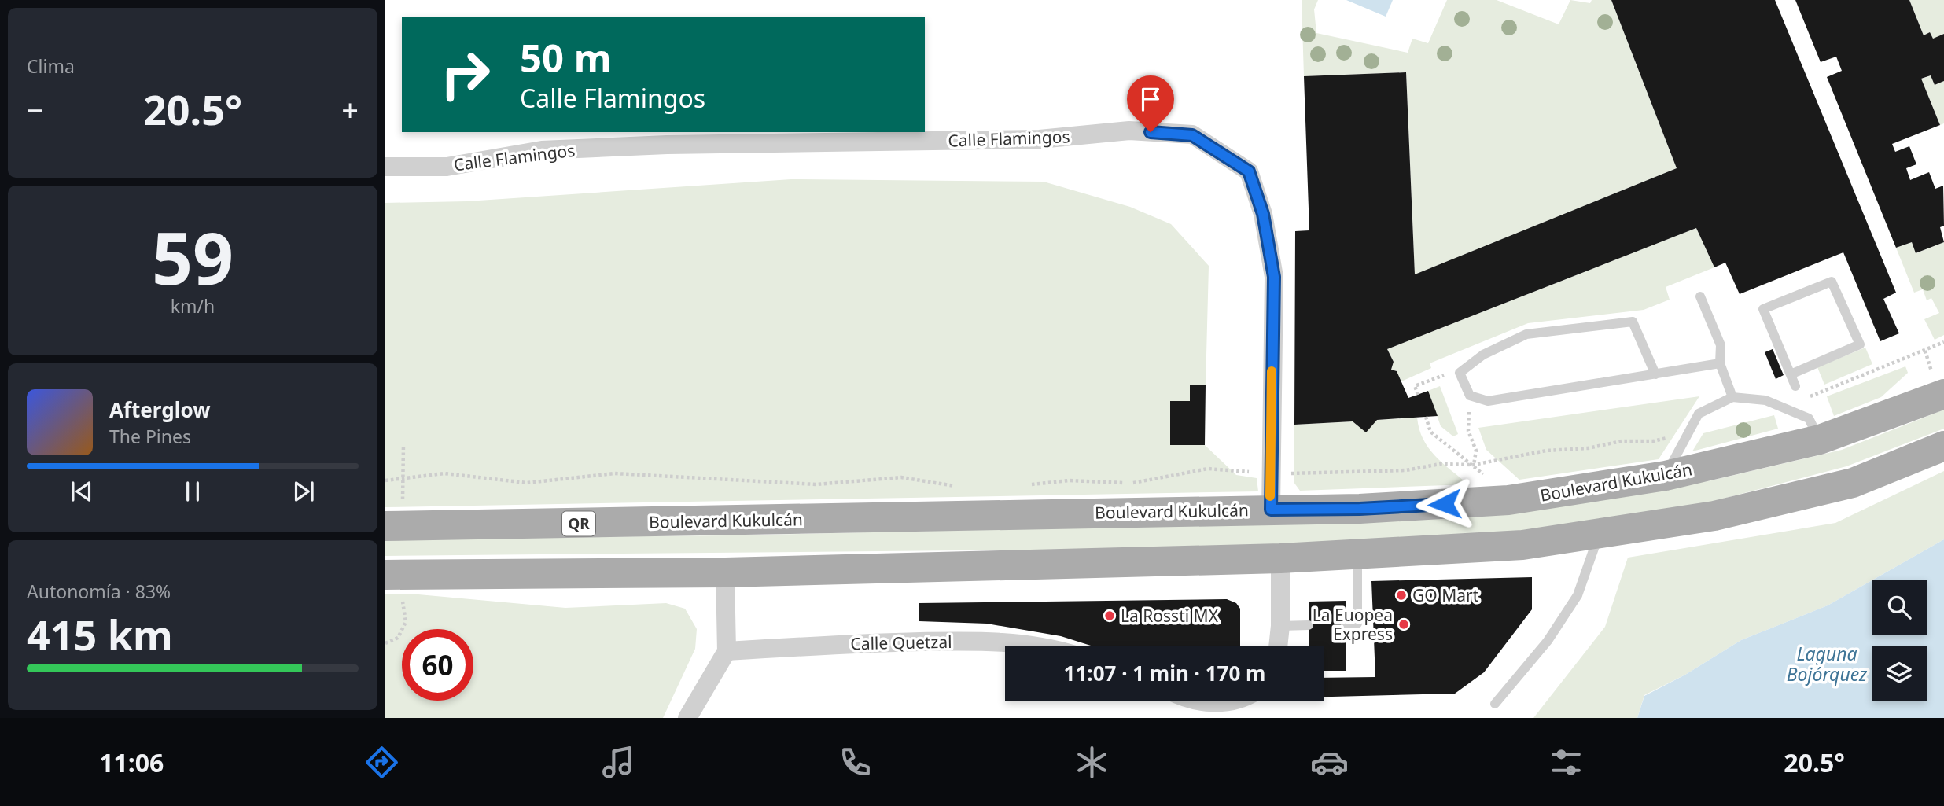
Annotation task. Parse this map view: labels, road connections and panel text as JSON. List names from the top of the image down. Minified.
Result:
{"streets":{"main road":["Boulevard Kukulcán","QR"],"street":["Calle Flamingos","Calle Quetzal"]},"crossings":[["Calle Flamingos","Boulevard Kukulcán"]],"water":["Laguna Bojórquez"],"places":["GO Mart","La Rossti MX","La Euopea Express"],"page":{"tile":["Clima",["59","km/h"],["Autonomía · 83%","415 km"]],"turn":["50 m","Calle Flamingos"],"heat":["−","20.5°","+"],"song":["Afterglow","The Pines"],"limit":"60","trip":"11:07 · 1 min · 170 m","tabs":["11:06","20.5°"]}}
